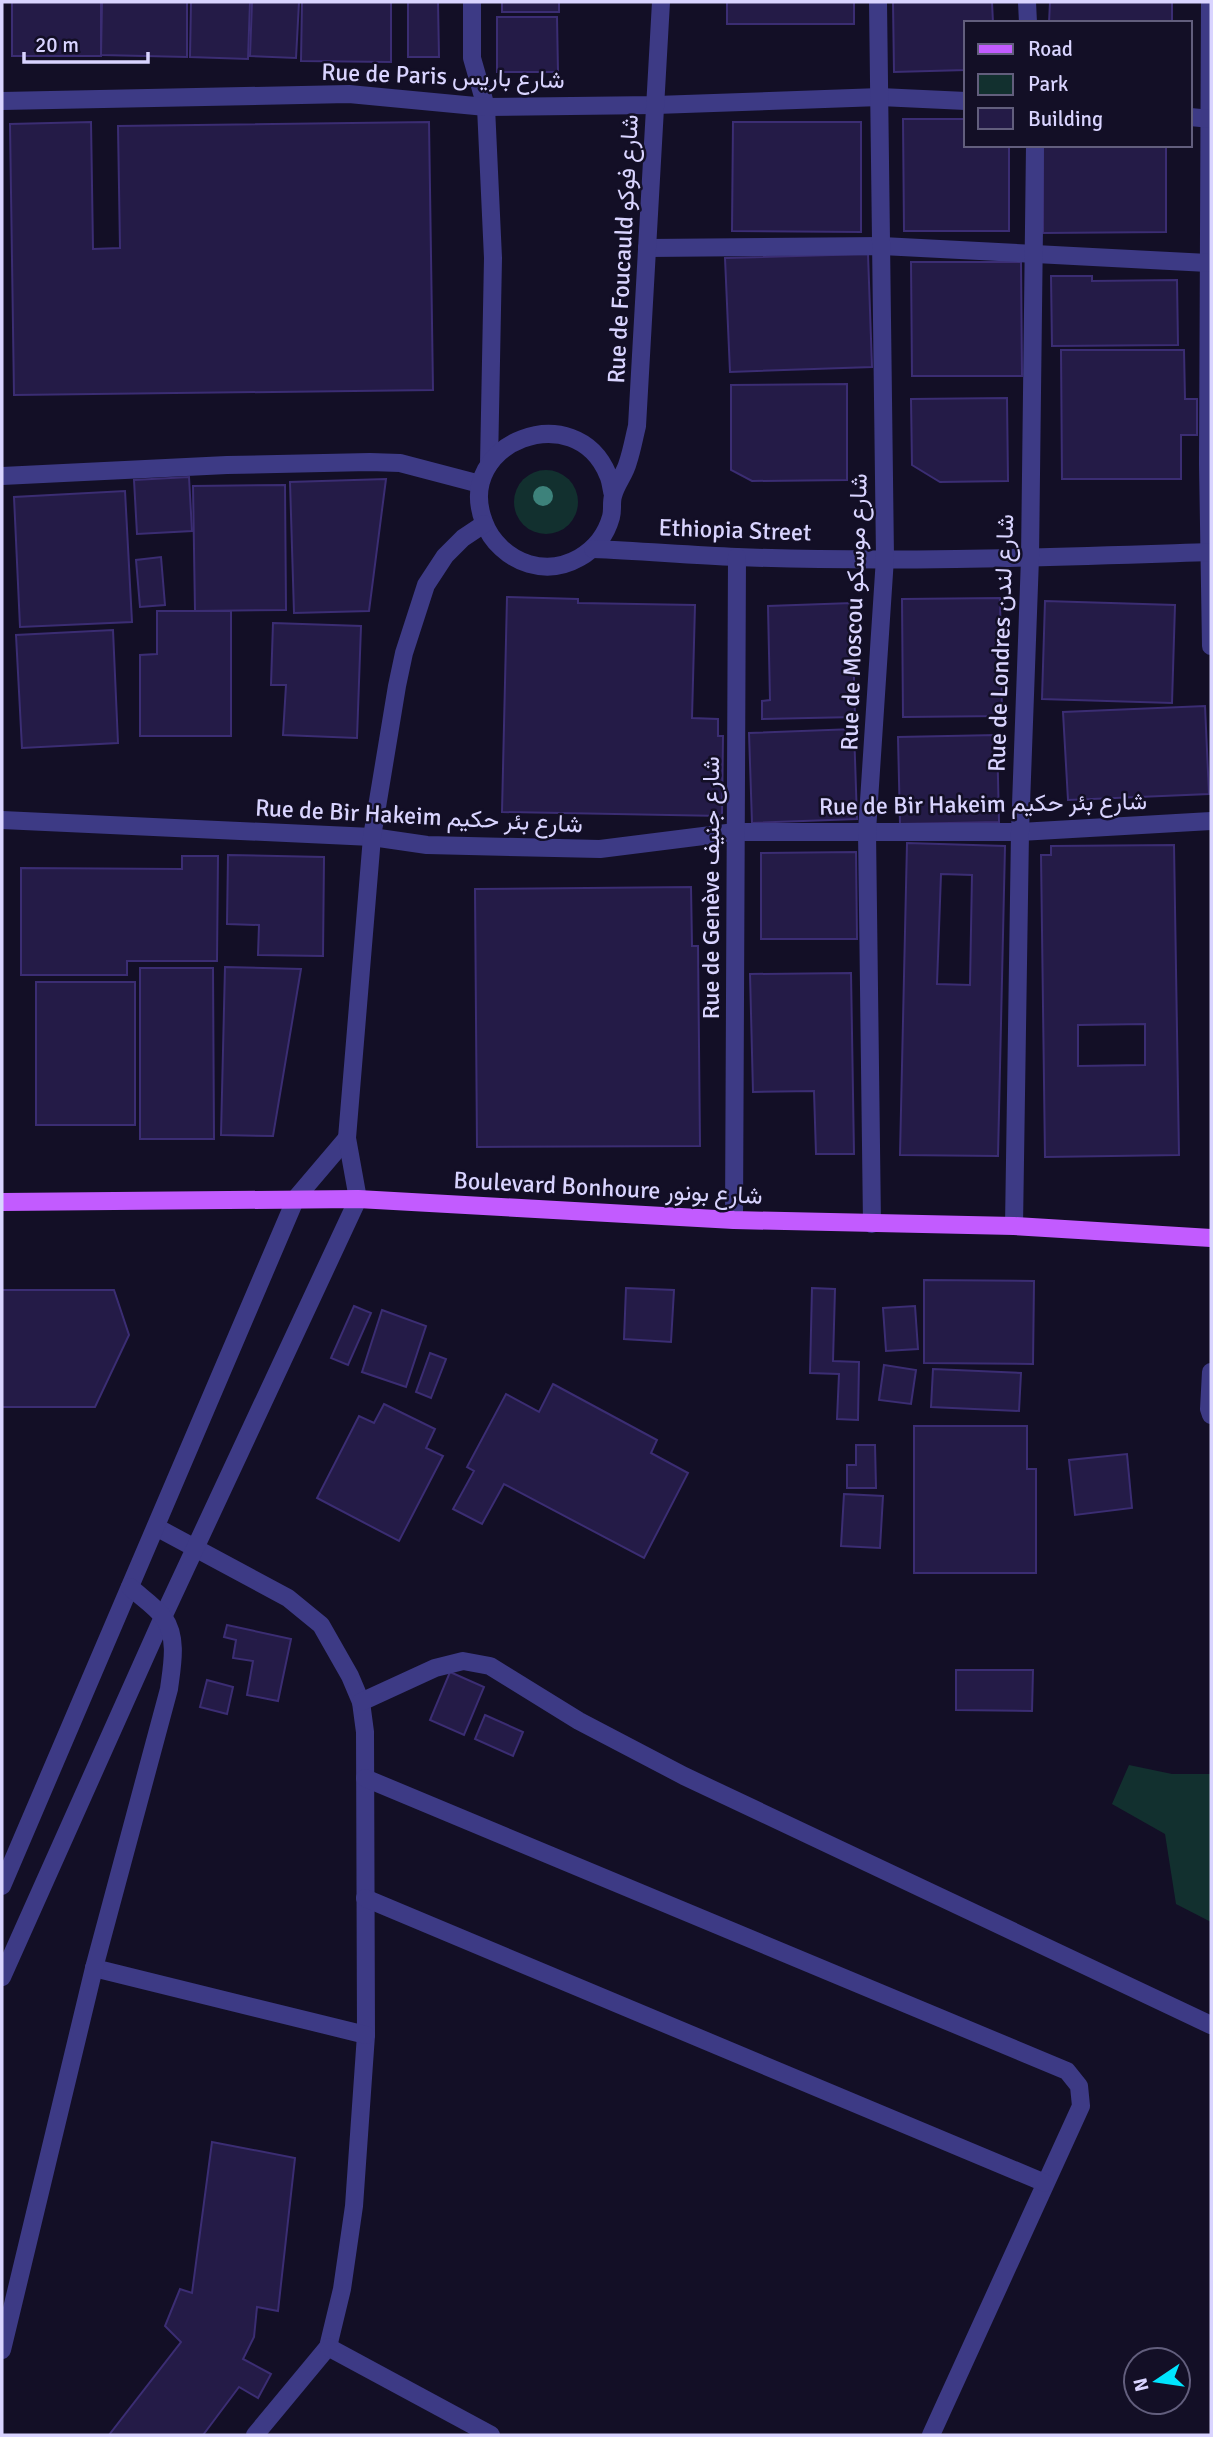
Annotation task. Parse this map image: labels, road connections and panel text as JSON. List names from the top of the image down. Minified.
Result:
{"streets":{"main road":["Boulevard Bonhoure شارع بونور"],"street":["Rue de Paris شارع باريس","Rue de Foucauld شارع فوكو","Ethiopia Street","Rue de Moscou شارع موسكو","Rue de Londres شارع لندن","Rue de Bir Hakeim شارع بئر حكيم","Rue de Genève شارع جنيف"]},"crossings":[["Rue de Paris شارع باريس","Rue de Foucauld شارع فوكو"],["Rue de Paris شارع باريس","Rue de Moscou شارع موسكو"],["Rue de Foucauld شارع فوكو","Ethiopia Street"],["Ethiopia Street","Rue de Moscou شارع موسكو"],["Ethiopia Street","Rue de Londres شارع لندن"],["Ethiopia Street","Rue de Genève شارع جنيف"],["Rue de Moscou شارع موسكو","Rue de Bir Hakeim شارع بئر حكيم"],["Rue de Moscou شارع موسكو","Boulevard Bonhoure شارع بونور"],["Rue de Londres شارع لندن","Rue de Bir Hakeim شارع بئر حكيم"],["Rue de Londres شارع لندن","Boulevard Bonhoure شارع بونور"],["Rue de Bir Hakeim شارع بئر حكيم","Rue de Genève شارع جنيف"],["Rue de Genève شارع جنيف","Boulevard Bonhoure شارع بونور"]],"legend":["Road","Park","Building"],"scale_bar":"20 m","north":"left"}
